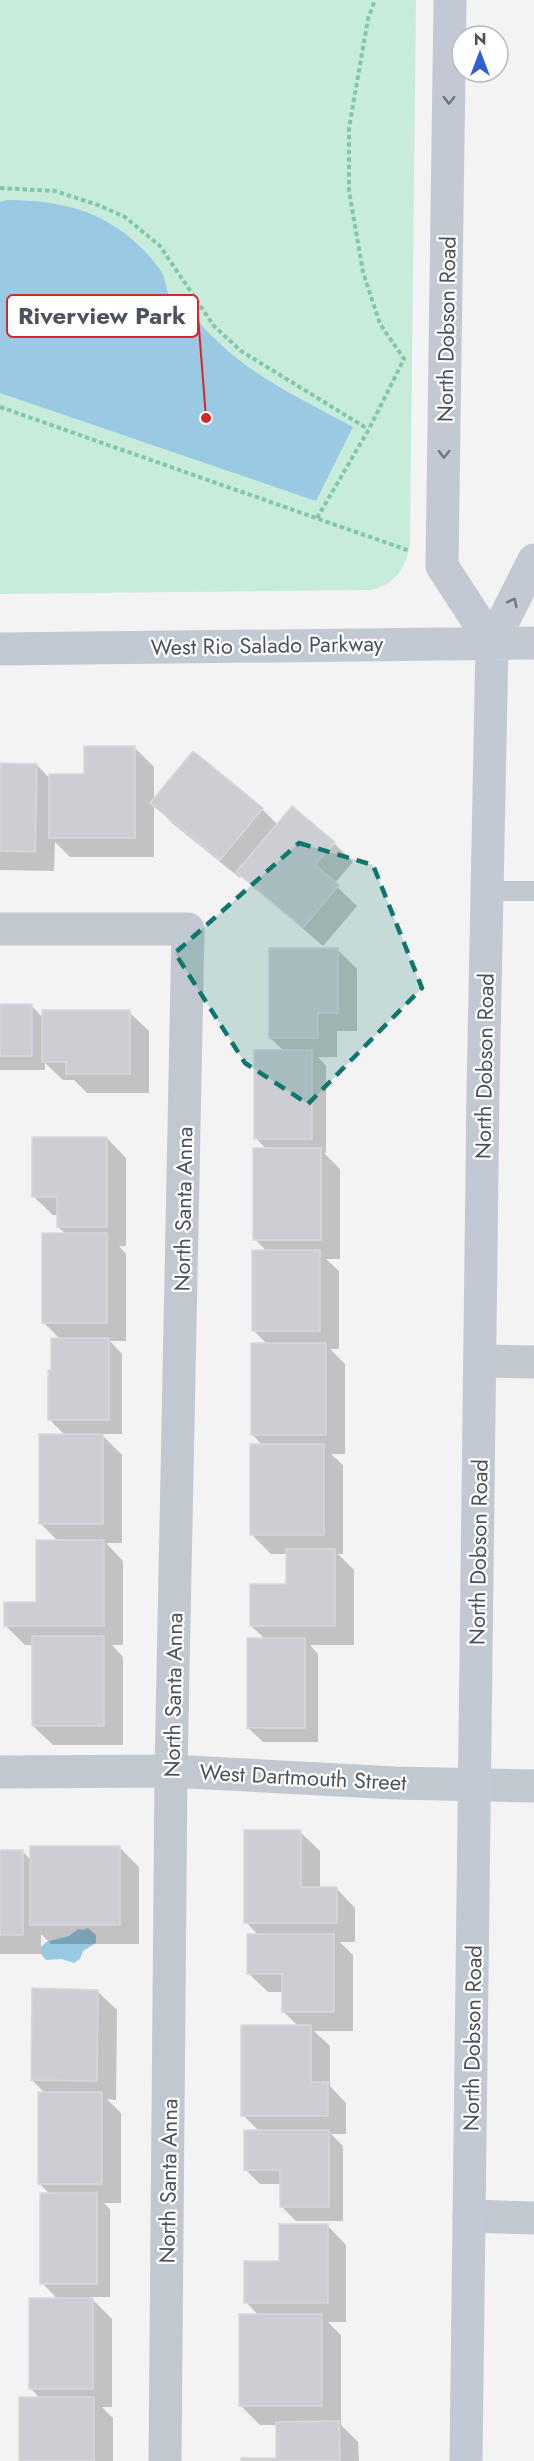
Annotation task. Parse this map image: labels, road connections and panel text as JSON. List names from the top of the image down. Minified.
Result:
{"streets":{"main road":["North Dobson Road","West Rio Salado Parkway"],"street":["North Santa Anna","West Dartmouth Street"]},"crossings":[["North Dobson Road","West Rio Salado Parkway"],["North Dobson Road","West Dartmouth Street"],["North Santa Anna","West Dartmouth Street"]],"places":["Riverview Park"],"north":"top"}
